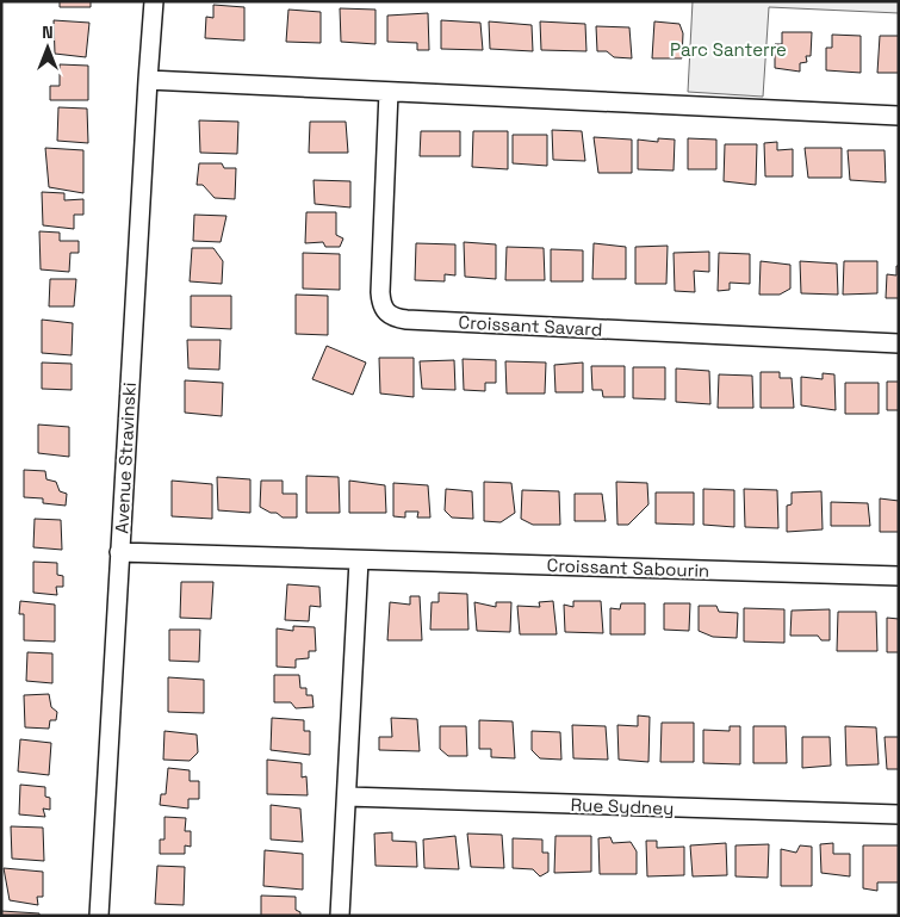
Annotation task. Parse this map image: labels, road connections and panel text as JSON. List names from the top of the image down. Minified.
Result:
{"streets":{"street":["Croissant Savard","Avenue Stravinski","Croissant Sabourin","Rue Sydney"]},"crossings":[["Avenue Stravinski","Croissant Sabourin"]],"parks":["Parc Santerre"],"north":"top"}
